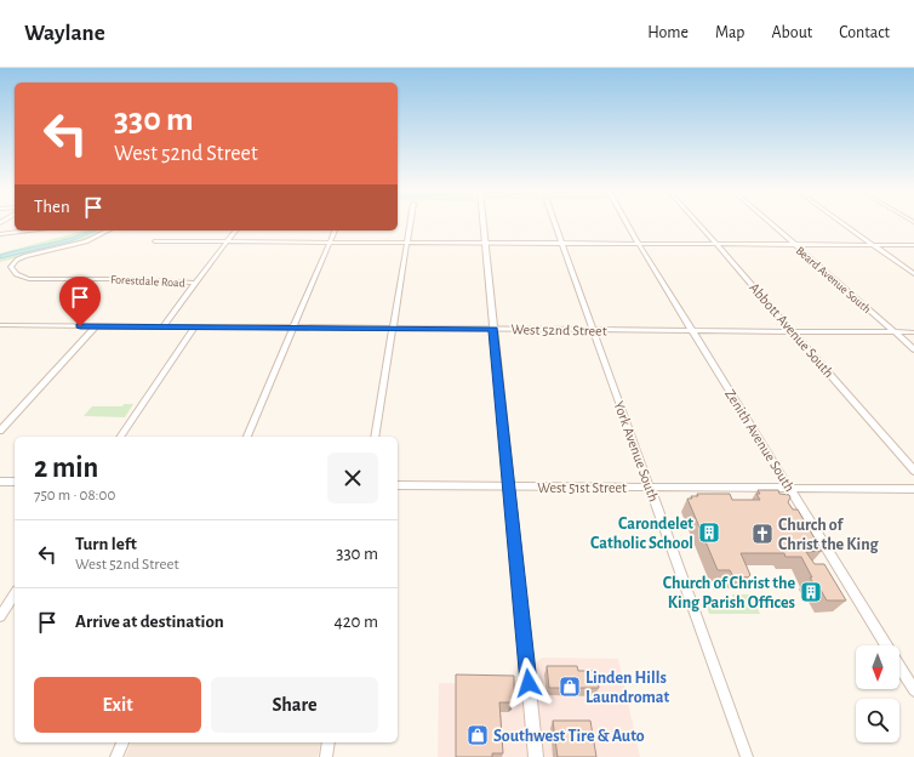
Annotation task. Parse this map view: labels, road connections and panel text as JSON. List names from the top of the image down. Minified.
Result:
{"streets":{"street":["Beard Avenue South","Forestdale Road","West 52nd Street","Abbott Avenue South","Zenith Avenue South","York Avenue South","West 51st Street"]},"crossings":[["Beard Avenue South","West 52nd Street"],["West 52nd Street","Abbott Avenue South"],["West 52nd Street","Zenith Avenue South"],["West 52nd Street","York Avenue South"],["Zenith Avenue South","West 51st Street"],["York Avenue South","West 51st Street"]],"places":{"building":["Carondelet Catholic School","Church of Christ the King Parish Offices"],"church":["Church of Christ the King"],"shop":["Linden Hills Laundromat","Southwest Tire & Auto"]},"north":"bottom","page":{"header":"Waylane","nav":["Home","Map","About","Contact"],"turn":["330 m","West 52nd Street"],"then":"Then","heading":["2 min","750 m · 08:00"],"list":[{"name":"Turn left","note":"West 52nd Street","value":"330 m"},{"name":"Arrive at destination","value":"420 m"}],"buttons":["Exit","Share"]}}
